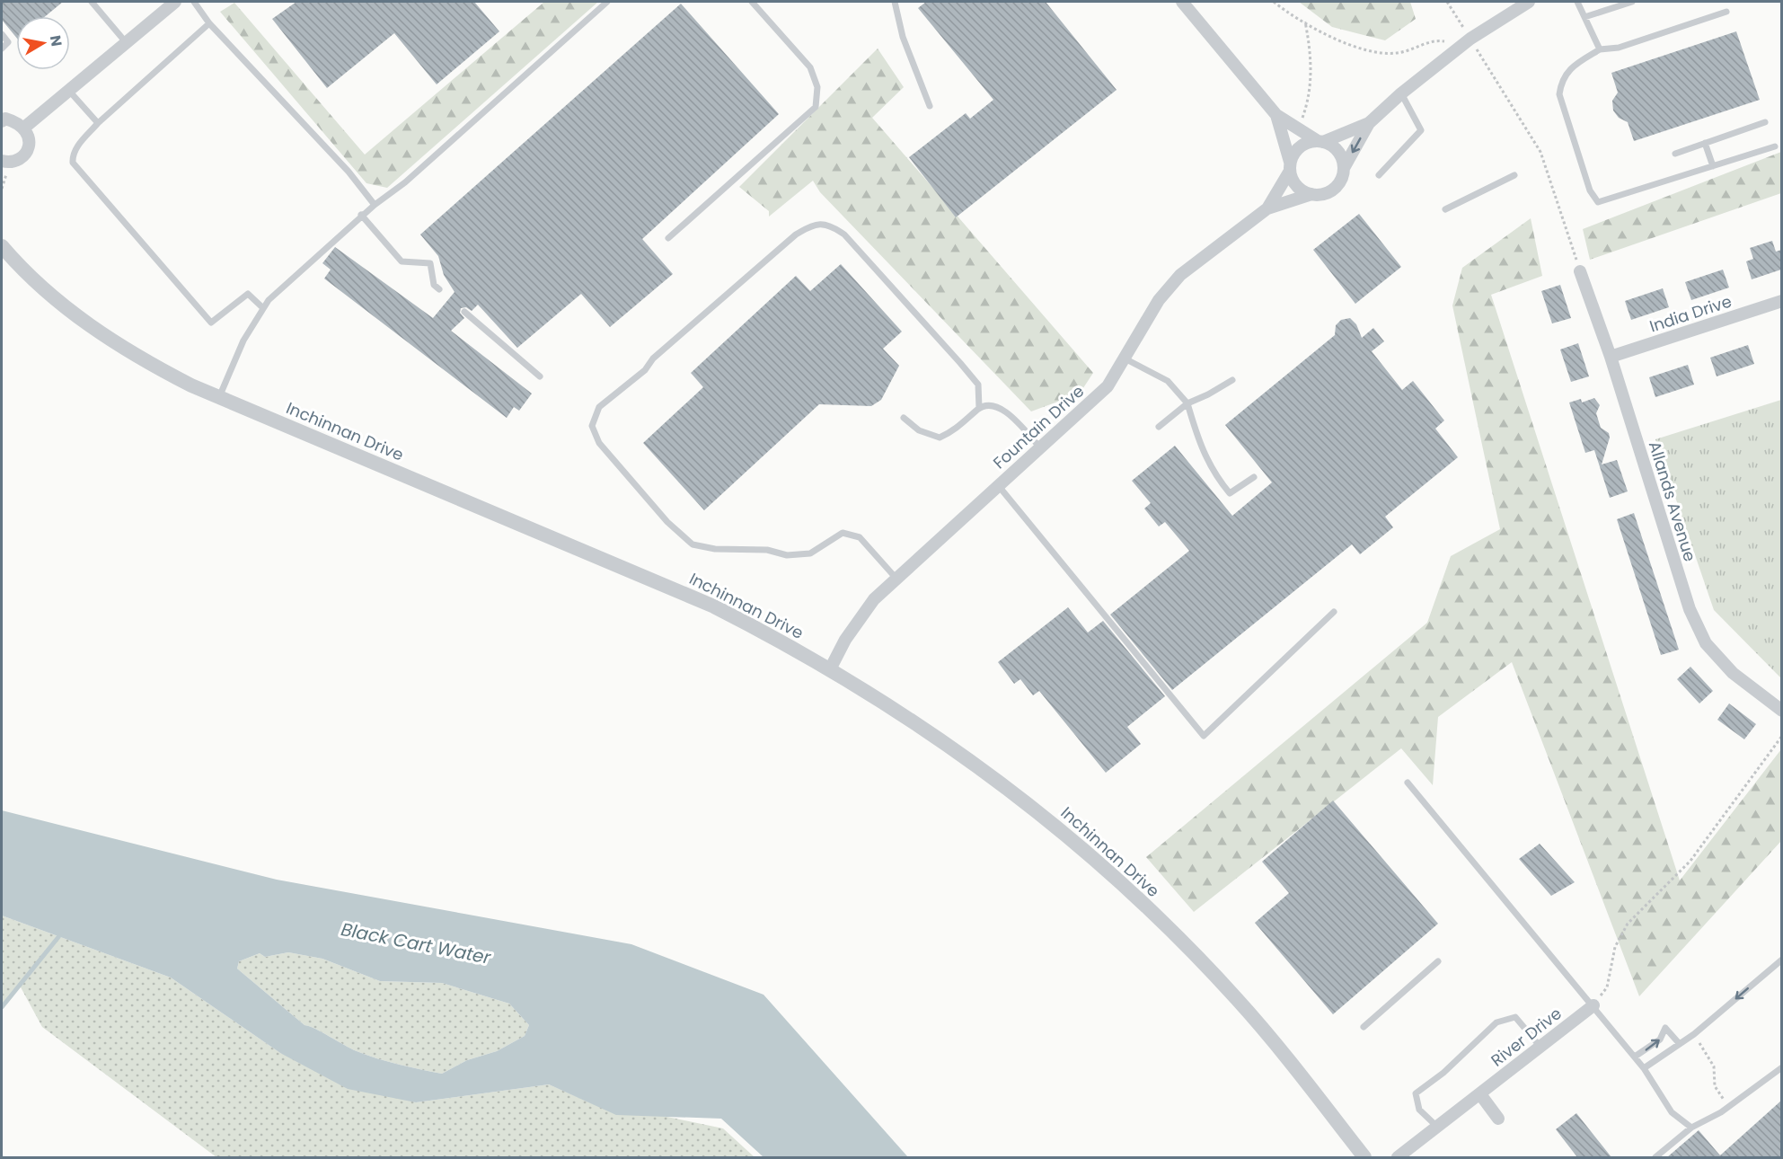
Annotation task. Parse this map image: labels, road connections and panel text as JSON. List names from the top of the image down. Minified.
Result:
{"streets":{"street":["India Drive","Fountain Drive","Inchinnan Drive","Allands Avenue","River Drive"]},"crossings":[["India Drive","Allands Avenue"],["Fountain Drive","Inchinnan Drive"]],"water":["Black Cart Water"],"north":"right"}
